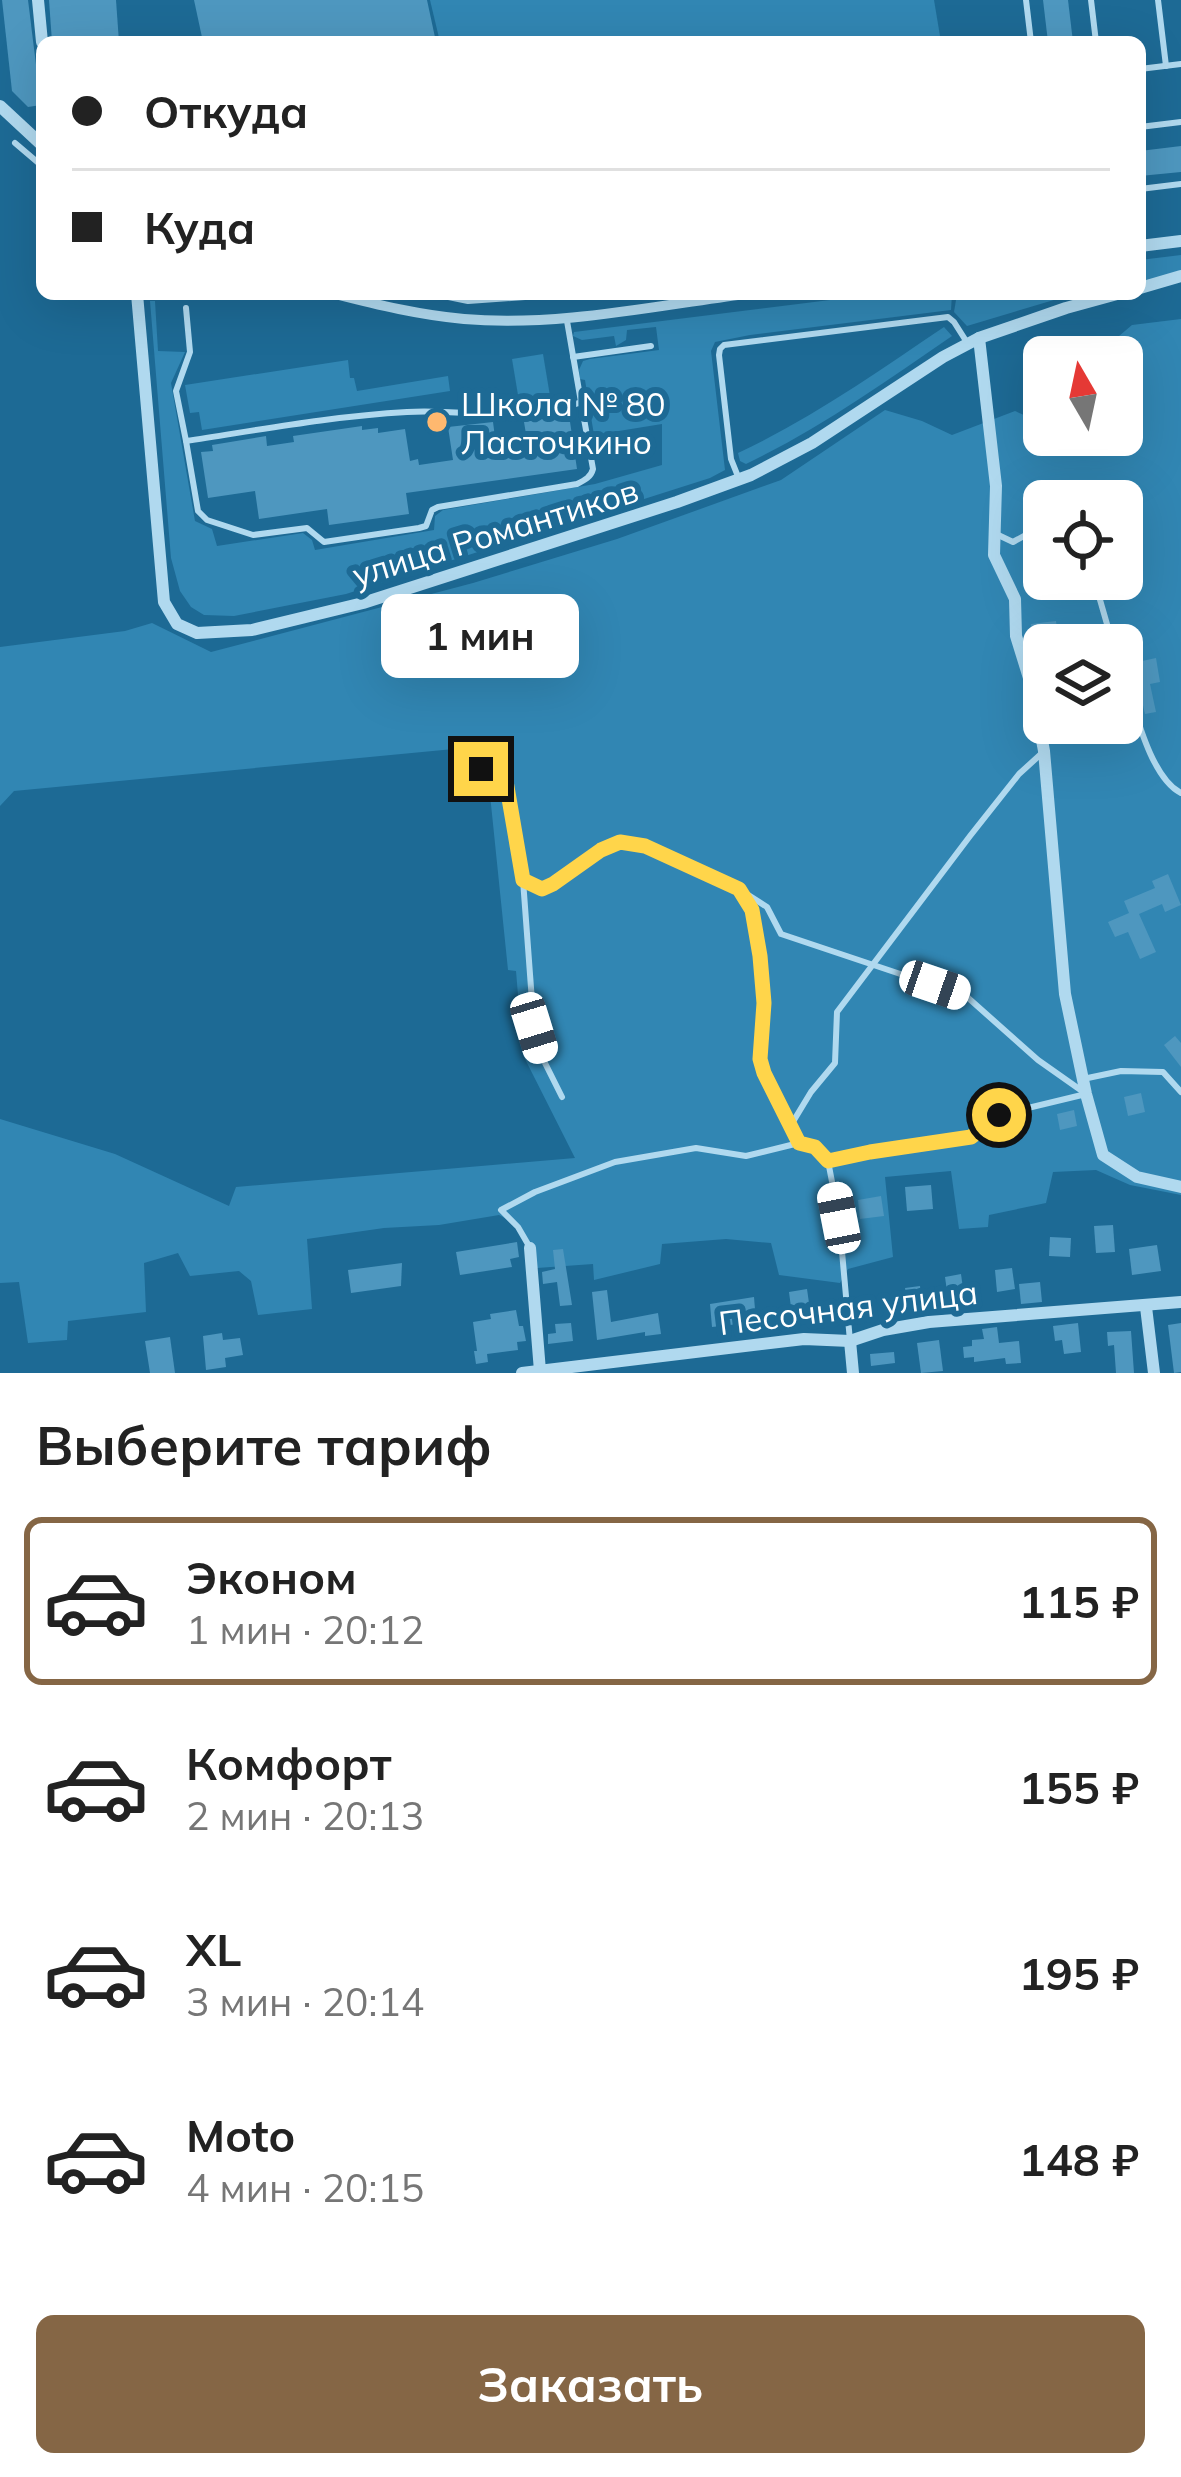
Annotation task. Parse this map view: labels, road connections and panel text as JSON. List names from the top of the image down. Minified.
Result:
{"streets":{"street":["улица Романтиков","Песочная улица"]},"places":["Школа № 80 Ласточкино"],"north":"top","page":{"banner":["Откуда","Куда"],"bubble":"1 мин","heading":"Выберите тариф","list":[{"name":"Эконом","note":"1 мин · 20:12","value":"115 ₽"},{"name":"Комфорт","note":"2 мин · 20:13","value":"155 ₽"},{"name":"XL","note":"3 мин · 20:14","value":"195 ₽"},{"name":"Moto","note":"4 мин · 20:15","value":"148 ₽"}],"buttons":"Заказать"}}
